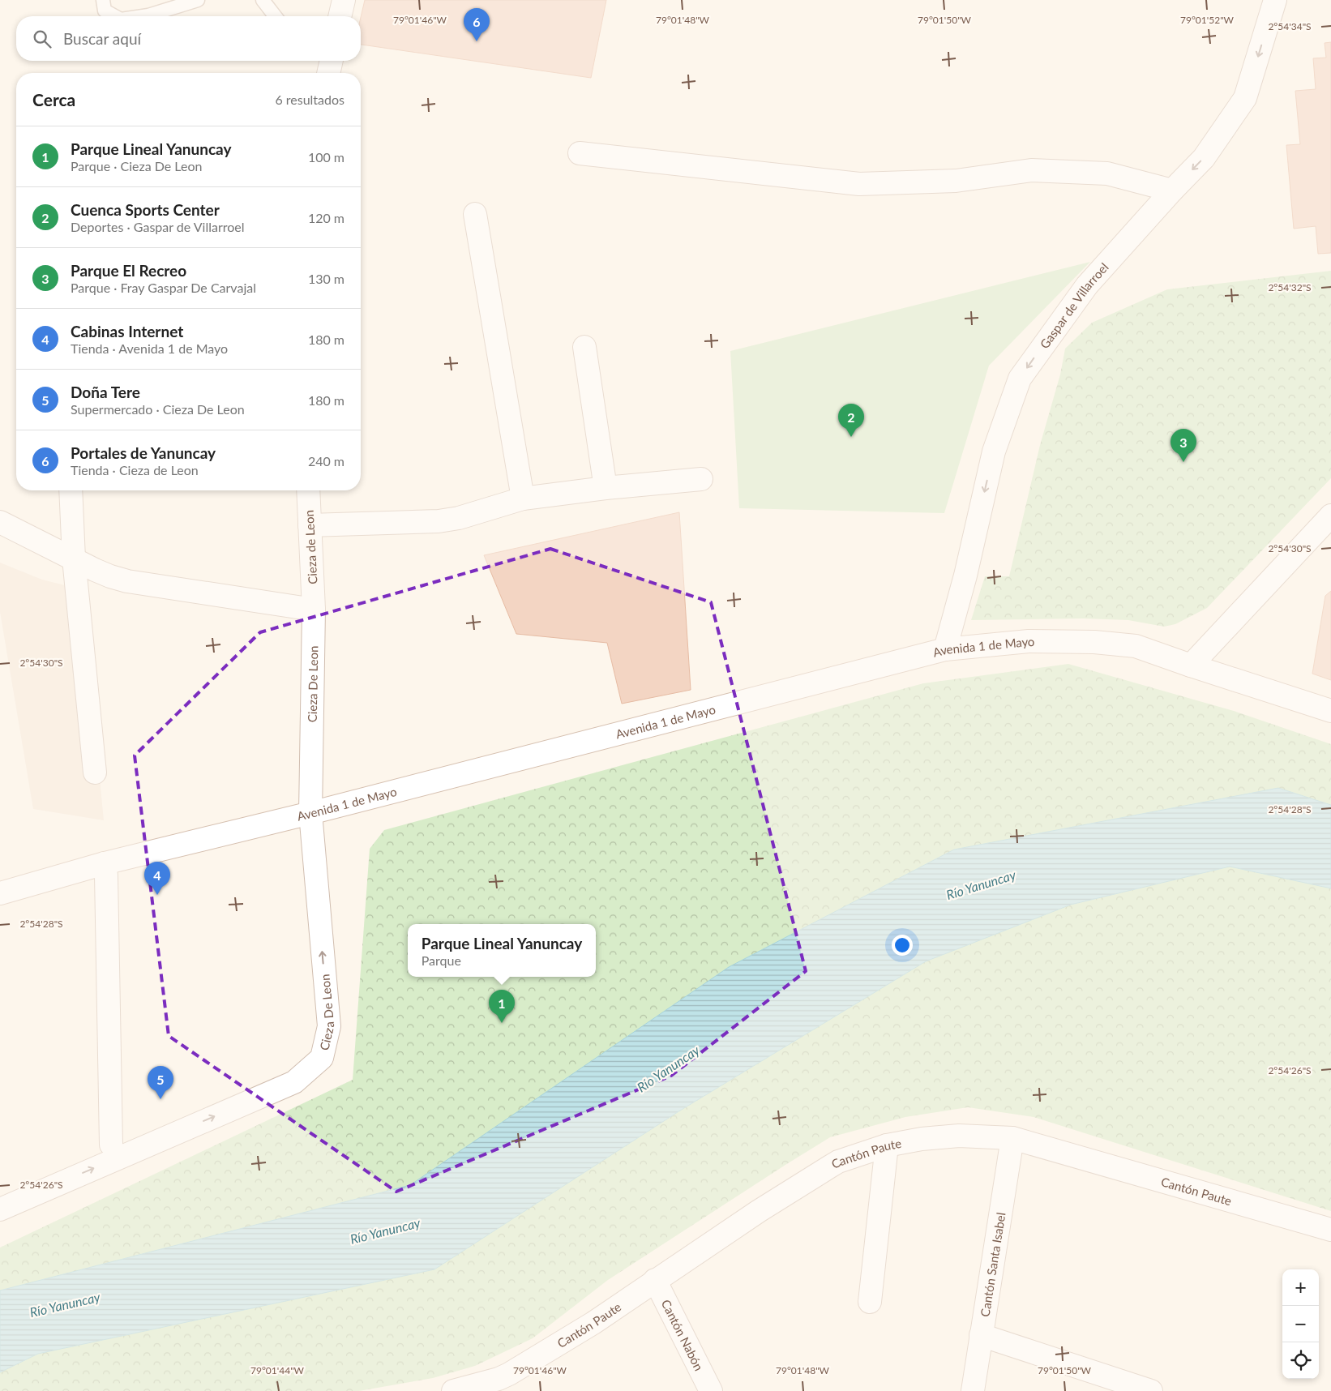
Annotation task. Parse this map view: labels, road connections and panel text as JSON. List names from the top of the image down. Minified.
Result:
{"streets":{"street":["Gaspar de Villarroel","Cieza de Leon","Avenida 1 de Mayo","Cieza De Leon","Cantón Paute","Cantón Santa Isabel","Cantón Nabón"]},"crossings":[["Gaspar de Villarroel","Avenida 1 de Mayo"],["Cieza de Leon","Cieza De Leon"],["Avenida 1 de Mayo","Cieza De Leon"],["Cantón Paute","Cantón Santa Isabel"],["Cantón Paute","Cantón Nabón"]],"one_way":["Gaspar de Villarroel","Cieza De Leon"],"water":["Río Yanuncay"],"page":{"pins":["6","2","3","4","1","5"],"search":"Buscar aquí","heading":["Cerca","6 resultados"],"list":[{"mark":"1","name":"Parque Lineal Yanuncay","note":"Parque · Cieza De Leon","value":"100 m"},{"mark":"2","name":"Cuenca Sports Center","note":"Deportes · Gaspar de Villarroel","value":"120 m"},{"mark":"3","name":"Parque El Recreo","note":"Parque · Fray Gaspar De Carvajal","value":"130 m"},{"mark":"4","name":"Cabinas Internet","note":"Tienda · Avenida 1 de Mayo","value":"180 m"},{"mark":"5","name":"Doña Tere","note":"Supermercado · Cieza De Leon","value":"180 m"},{"mark":"6","name":"Portales de Yanuncay","note":"Tienda · Cieza de Leon","value":"240 m"}],"popup":["Parque Lineal Yanuncay","Parque"],"map_buttons":["+","−"]},"coordinates":["79°01'46\"W","79°01'48\"W","79°01'50\"W","79°01'52\"W","2°54'34\"S","2°54'32\"S","2°54'30\"S","2°54'28\"S","2°54'26\"S","79°01'44\"W"]}
